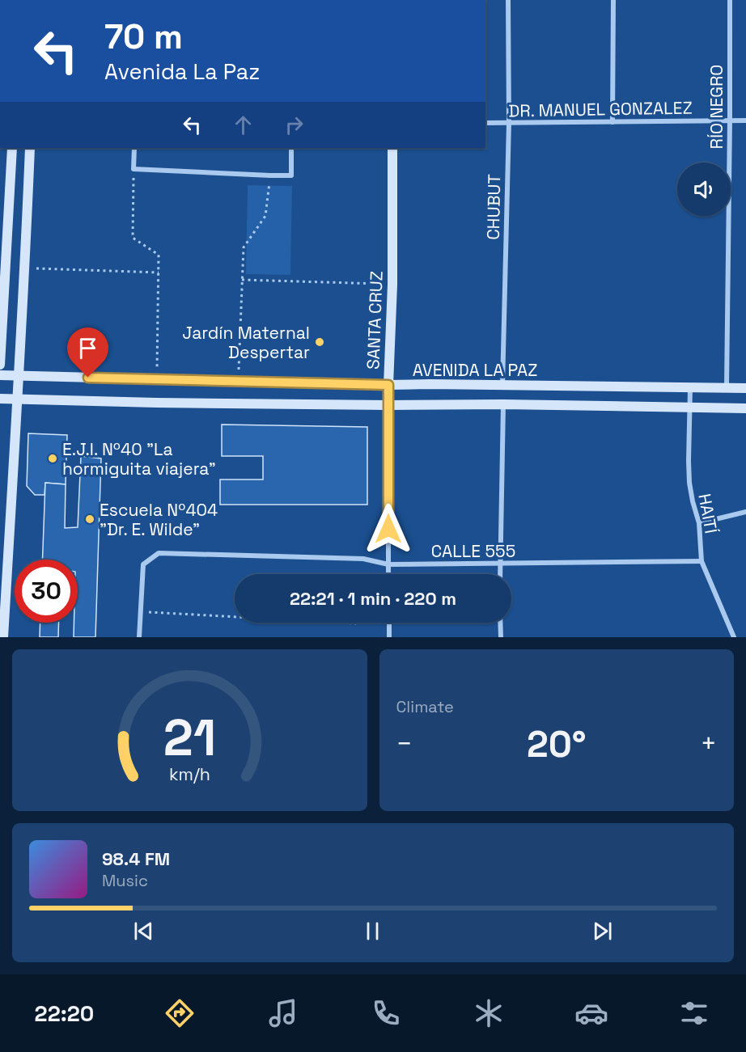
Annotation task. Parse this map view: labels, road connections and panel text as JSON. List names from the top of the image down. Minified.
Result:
{"streets":{"main road":["SANTA CRUZ","AVENIDA LA PAZ"],"street":["RÍO NEGRO","DR. MANUEL GONZALEZ","CHUBUT","HAITÍ","CALLE 555"]},"crossings":[["RÍO NEGRO","DR. MANUEL GONZALEZ"],["RÍO NEGRO","AVENIDA LA PAZ"],["DR. MANUEL GONZALEZ","CHUBUT"],["CHUBUT","AVENIDA LA PAZ"],["SANTA CRUZ","AVENIDA LA PAZ"],["SANTA CRUZ","CALLE 555"],["AVENIDA LA PAZ","HAITÍ"],["HAITÍ","CALLE 555"]],"places":["Jardín Maternal Despertar","E.J.I. Nº40 \"La hormiguita viajera\"","Escuela Nº404 \"Dr. E. Wilde\""],"page":{"turn":["70 m","Avenida La Paz"],"limit":"30","trip":"22:21 · 1 min · 220 m","tile":"Climate","heat":["−","20°","+"],"song":["98.4 FM","Music"],"tabs":"22:20","gauge":["21","km/h"]}}
